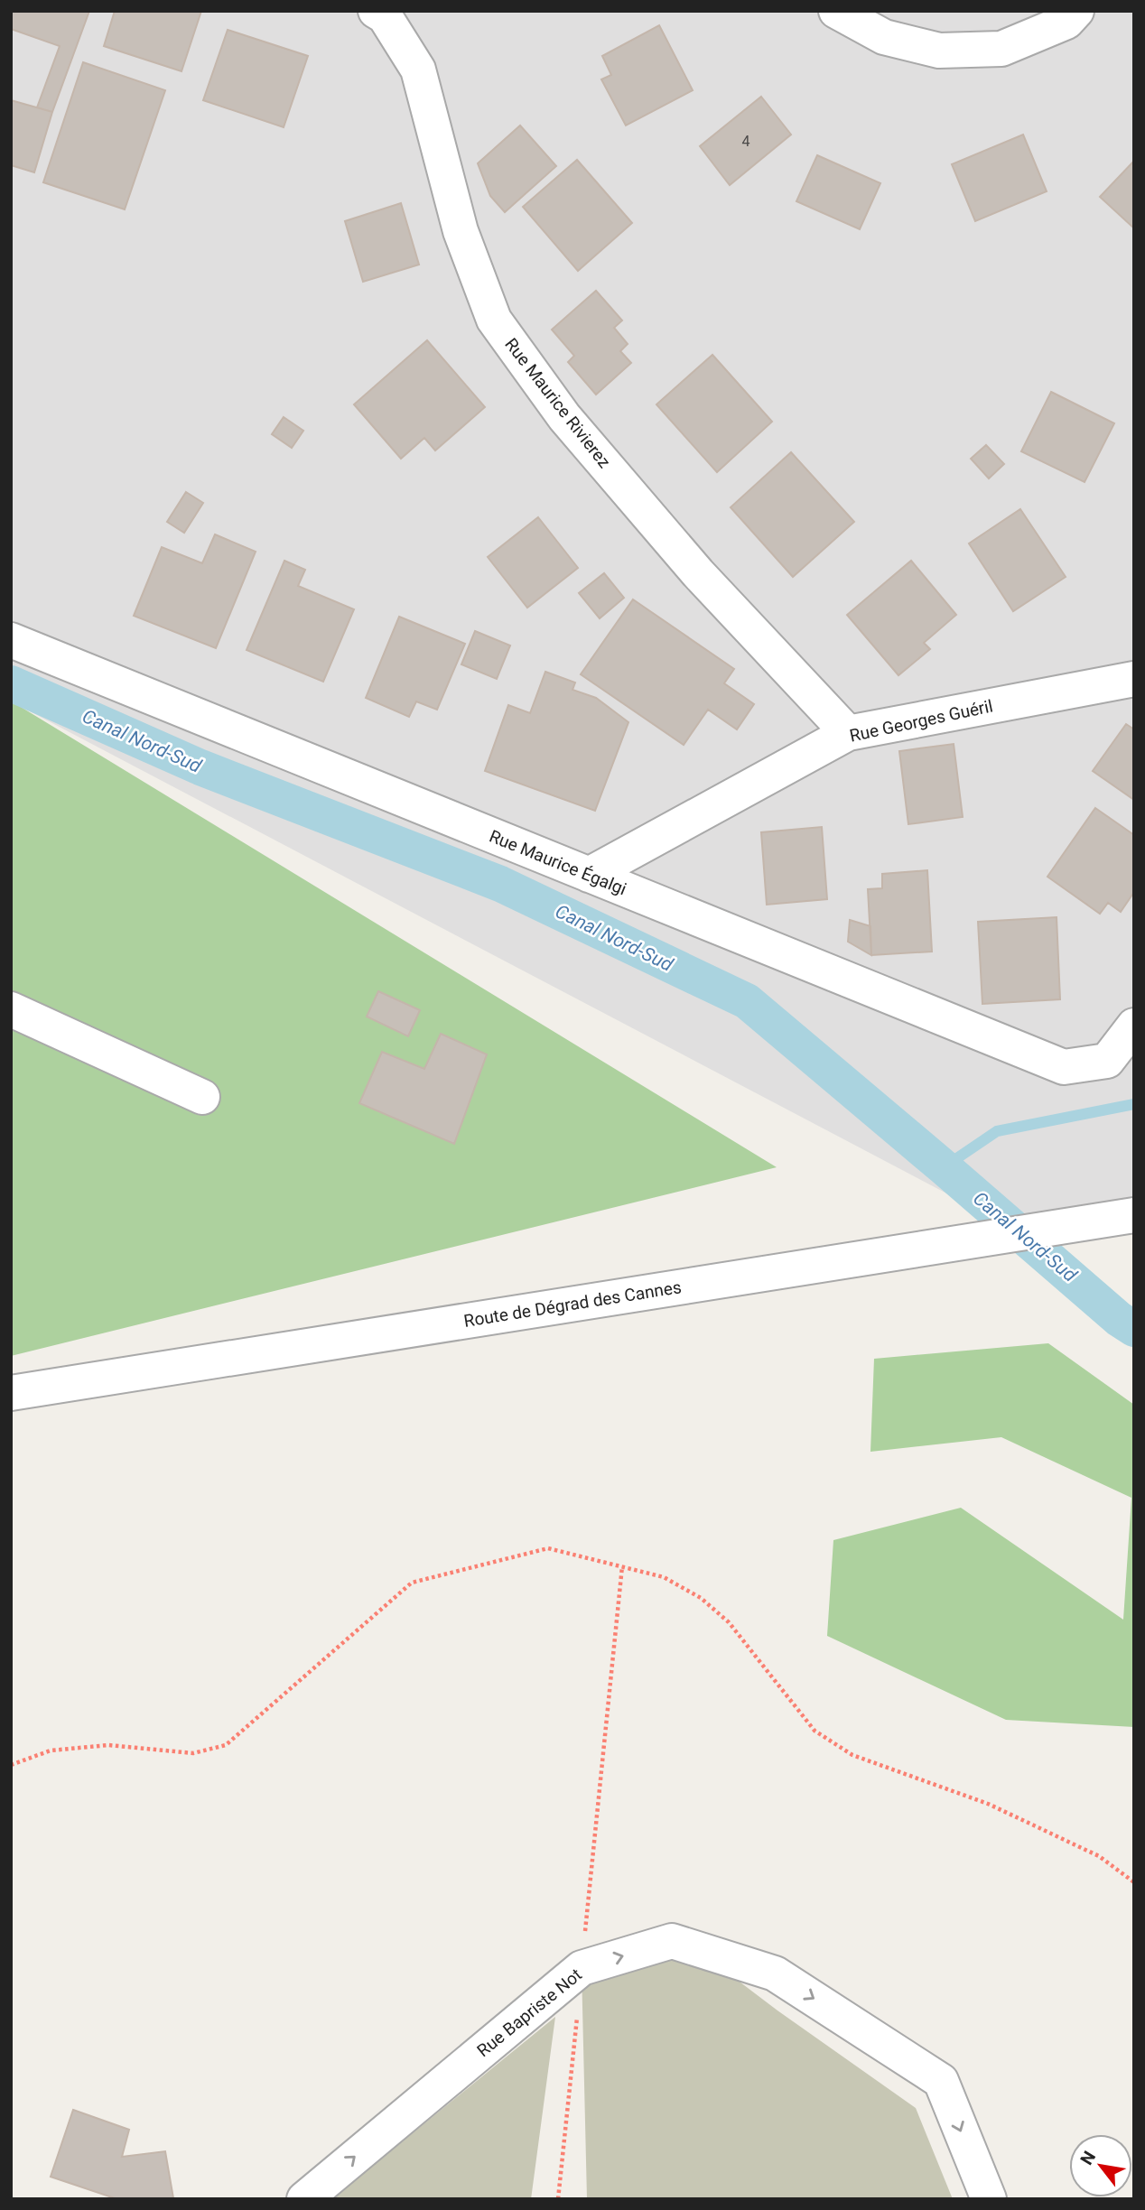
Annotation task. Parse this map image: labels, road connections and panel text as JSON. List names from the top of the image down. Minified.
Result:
{"streets":{"street":["Rue Maurice Rivierez","Rue Georges Guéril","Rue Maurice Égalgi","Route de Dégrad des Cannes","Rue Bapriste Not"]},"crossings":[["Rue Maurice Rivierez","Rue Georges Guéril"],["Rue Georges Guéril","Rue Maurice Égalgi"]],"water":["Canal Nord-Sud"],"house_numbers":["4"],"north":"top left"}
